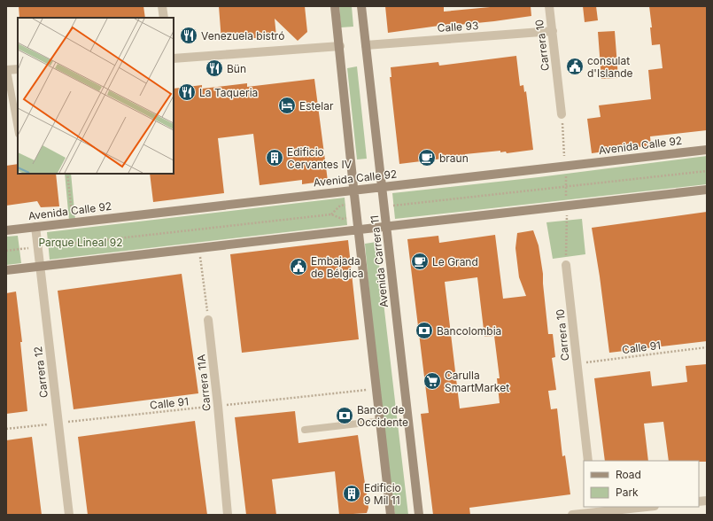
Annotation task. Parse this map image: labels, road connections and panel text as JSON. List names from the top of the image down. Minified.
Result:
{"streets":{"main road":["Avenida Calle 92","Avenida Carrera 11"],"street":["Calle 93","Carrera 10","Carrera 12","Carrera 11A"],"path":["Calle 91"]},"crossings":[["Calle 93","Carrera 10"],["Calle 93","Avenida Carrera 11"],["Carrera 10","Calle 91"],["Avenida Calle 92","Avenida Carrera 11"],["Avenida Calle 92","Carrera 12"],["Avenida Carrera 11","Calle 91"],["Calle 91","Carrera 12"],["Calle 91","Carrera 11A"]],"parks":["Parque Lineal 92"],"places":{"restaurant":["Venezuela bistró","Bün","La Taqueria"],"public building":["consulat d'Islande","Embajada de Bélgica"],"hotel":["Estelar"],"building":["Edificio Cervantes IV","Edificio 9 Mil 11"],"cafe":["braun","Le Grand"],"bank":["Bancolombia","Banco de Occidente"],"supermarket":["Carulla SmartMarket"]},"legend":["Road","Park"]}
